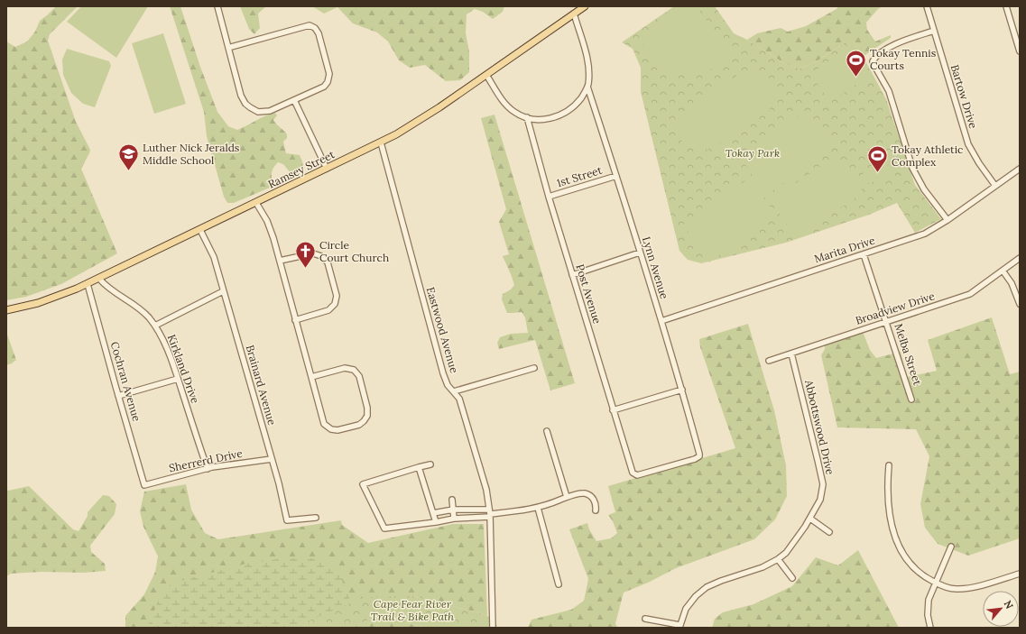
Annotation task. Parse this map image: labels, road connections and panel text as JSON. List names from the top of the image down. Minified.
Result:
{"streets":{"main road":["Ramsey Street"],"street":["Bartow Drive","1st Street","Marita Drive","Lynn Avenue","Post Avenue","Broadview Drive","Eastwood Avenue","Melba Street","Kirkland Drive","Cochran Avenue","Brainard Avenue","Abbottswood Drive","Sherrerd Drive"]},"crossings":[["Bartow Drive","Marita Drive"],["Ramsey Street","Eastwood Avenue"],["Ramsey Street","Kirkland Drive"],["Ramsey Street","Cochran Avenue"],["Ramsey Street","Brainard Avenue"],["1st Street","Lynn Avenue"],["1st Street","Post Avenue"],["Marita Drive","Lynn Avenue"],["Marita Drive","Melba Street"],["Lynn Avenue","Post Avenue"],["Broadview Drive","Melba Street"],["Broadview Drive","Abbottswood Drive"],["Kirkland Drive","Sherrerd Drive"],["Cochran Avenue","Sherrerd Drive"],["Brainard Avenue","Sherrerd Drive"]],"parks":["Tokay Park","Cape Fear River Trail & Bike Path"],"places":{"sports":["Tokay Tennis Courts","Tokay Athletic Complex"],"school or university":["Luther Nick Jeralds Middle School"],"church":["Circle Court Church"]},"north":"top right"}
